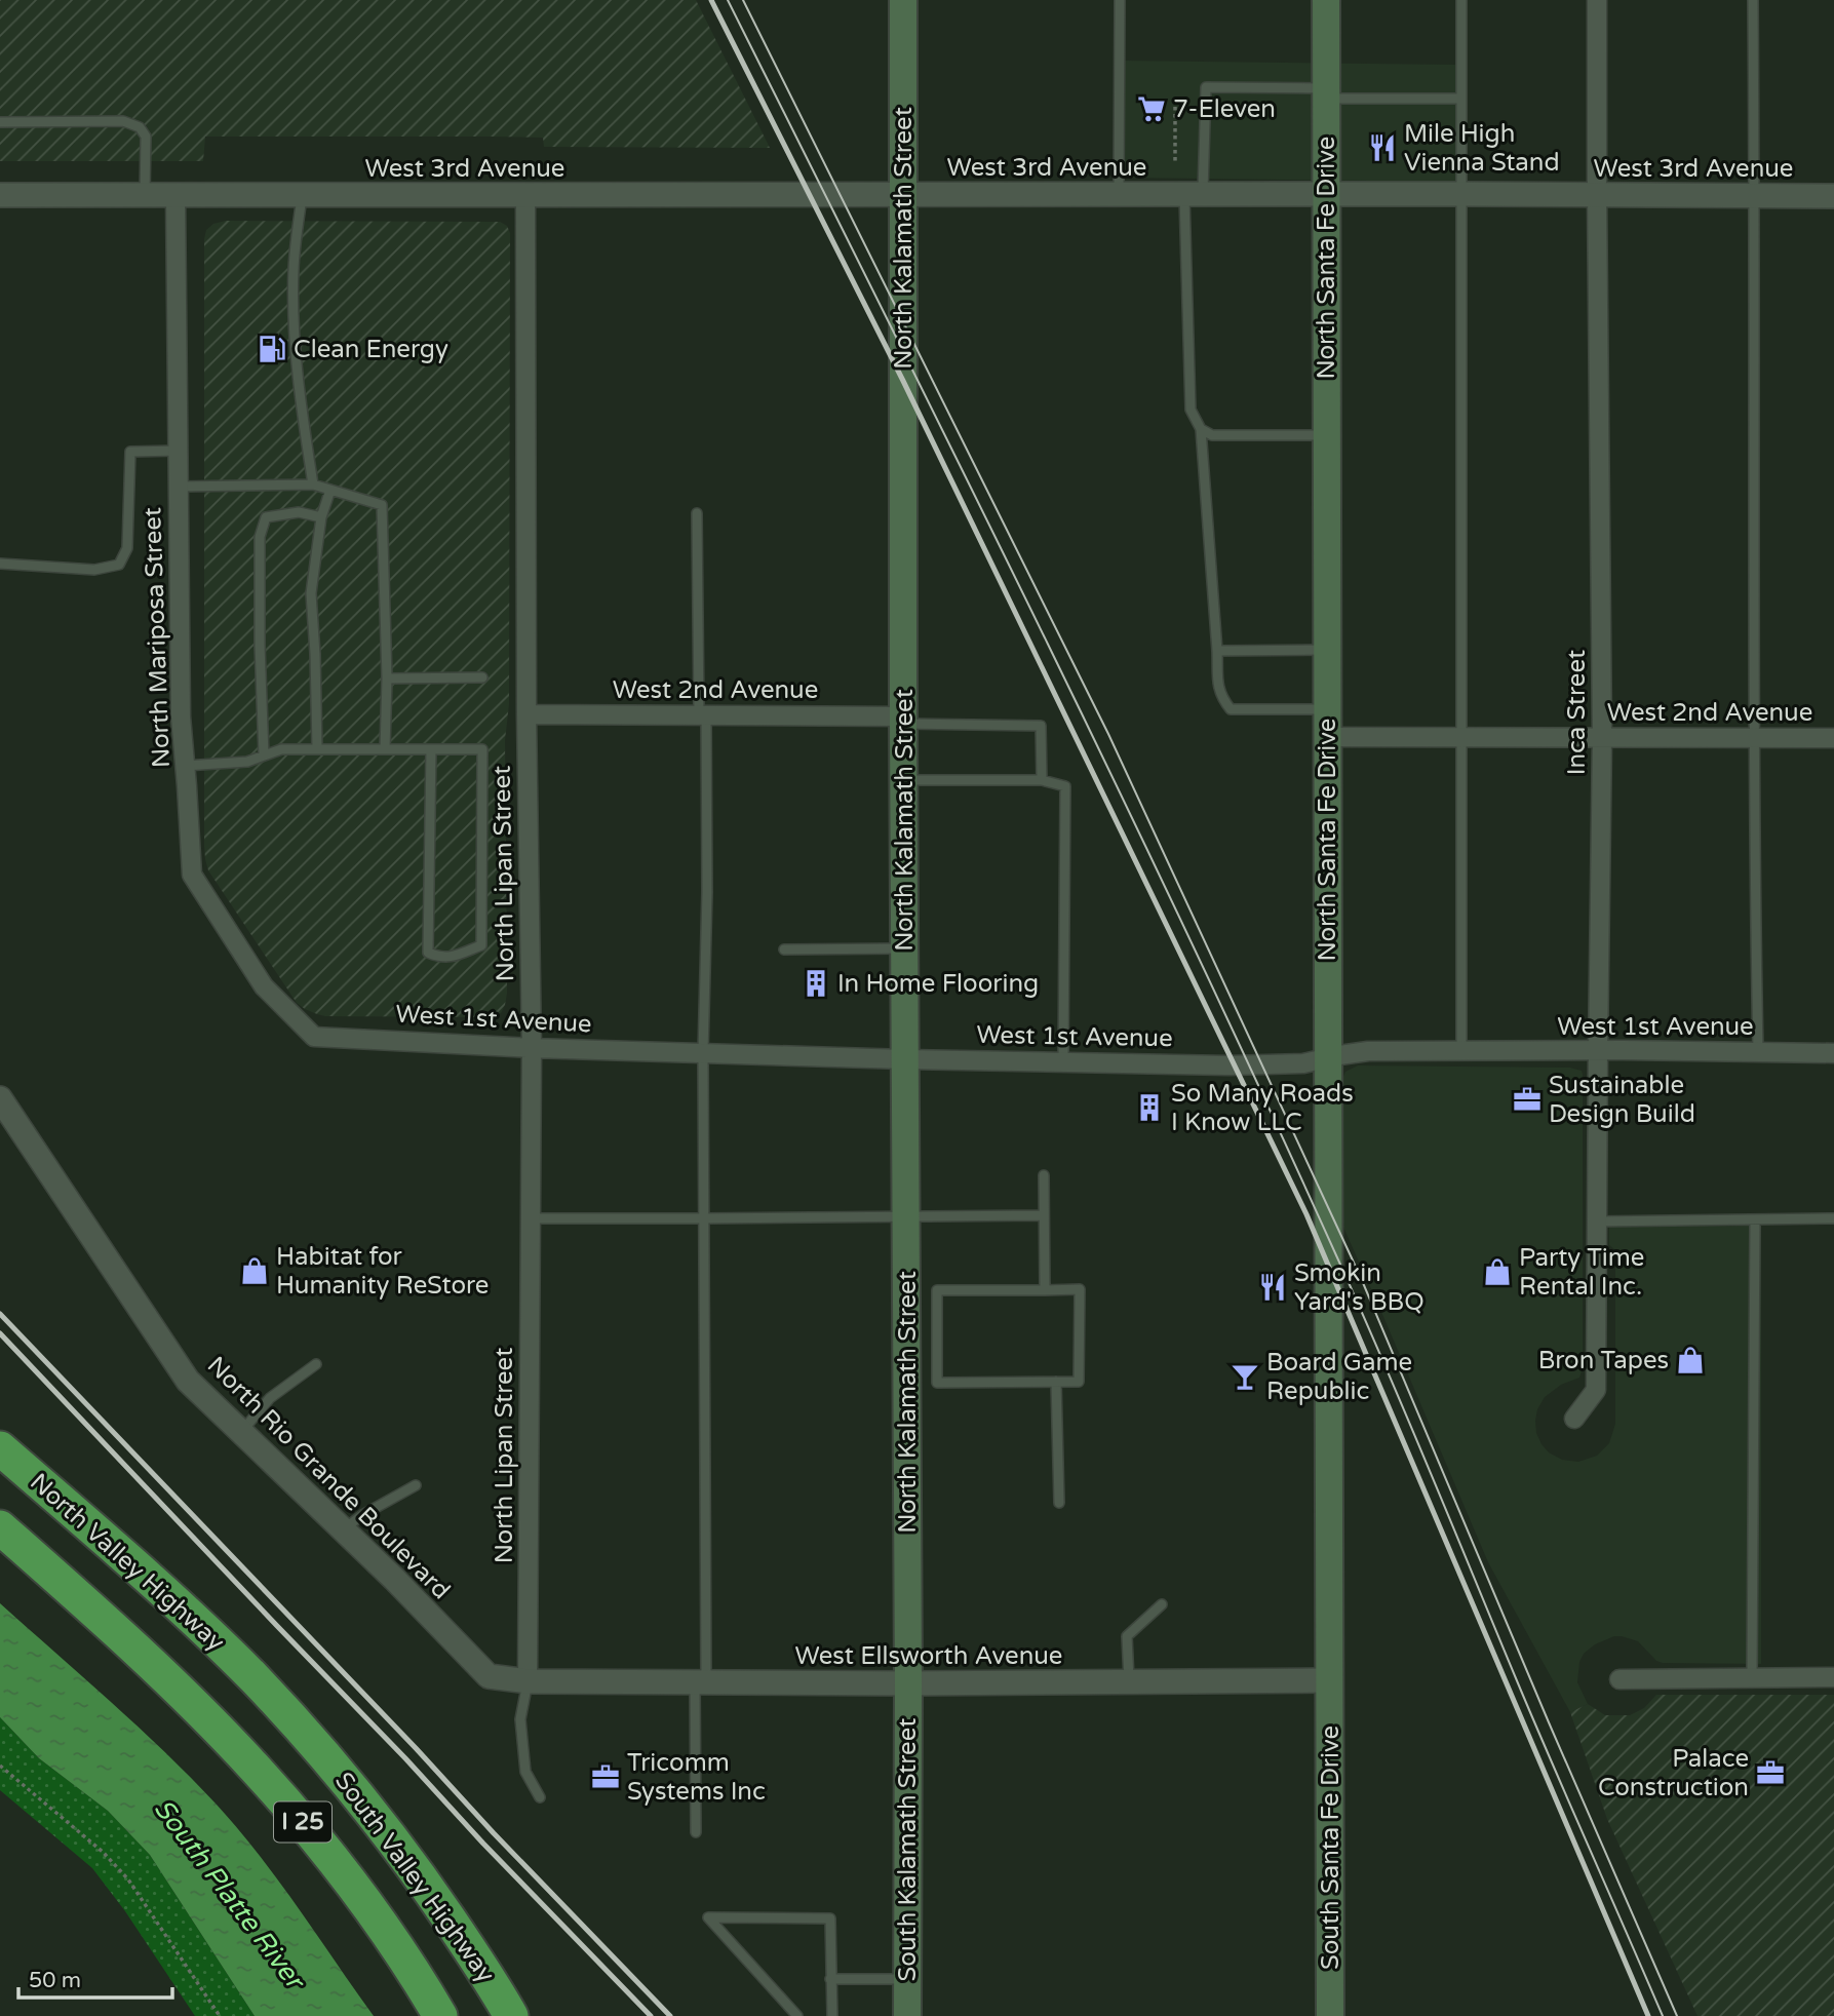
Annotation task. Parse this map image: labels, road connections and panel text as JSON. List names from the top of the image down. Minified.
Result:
{"streets":{"highway":["North Valley Highway","I 25","South Valley Highway"],"main road":["North Kalamath Street","North Santa Fe Drive","South Santa Fe Drive","South Kalamath Street"],"street":["West 3rd Avenue","North Mariposa Street","West 2nd Avenue","Inca Street","North Lipan Street","West 1st Avenue","North Rio Grande Boulevard","West Ellsworth Avenue"]},"crossings":[["West 3rd Avenue","North Kalamath Street"],["West 3rd Avenue","North Santa Fe Drive"],["West 3rd Avenue","North Mariposa Street"],["West 3rd Avenue","Inca Street"],["West 3rd Avenue","North Lipan Street"],["North Kalamath Street","West 2nd Avenue"],["North Kalamath Street","West 1st Avenue"],["North Kalamath Street","West Ellsworth Avenue"],["North Kalamath Street","South Kalamath Street"],["North Santa Fe Drive","West 2nd Avenue"],["North Santa Fe Drive","West 1st Avenue"],["North Santa Fe Drive","West Ellsworth Avenue"],["North Santa Fe Drive","South Santa Fe Drive"],["North Mariposa Street","West 1st Avenue"],["West 2nd Avenue","Inca Street"],["West 2nd Avenue","North Lipan Street"],["Inca Street","West 1st Avenue"],["North Lipan Street","West 1st Avenue"],["North Lipan Street","North Rio Grande Boulevard"],["North Lipan Street","West Ellsworth Avenue"],["North Rio Grande Boulevard","West Ellsworth Avenue"],["North Valley Highway","South Valley Highway"],["West Ellsworth Avenue","South Santa Fe Drive"],["West Ellsworth Avenue","South Kalamath Street"]],"water":["South Platte River"],"places":{"supermarket":["7-Eleven"],"restaurant":["Mile High Vienna Stand","Smokin Yard's BBQ"],"fuel station":["Clean Energy"],"building":["In Home Flooring","So Many Roads I Know LLC"],"office":["Sustainable Design Build","Palace Construction","Tricomm Systems Inc"],"shop":["Habitat for Humanity ReStore","Party Time Rental Inc.","Bron Tapes"],"bar":["Board Game Republic"]},"scale_bar":"50 m"}
